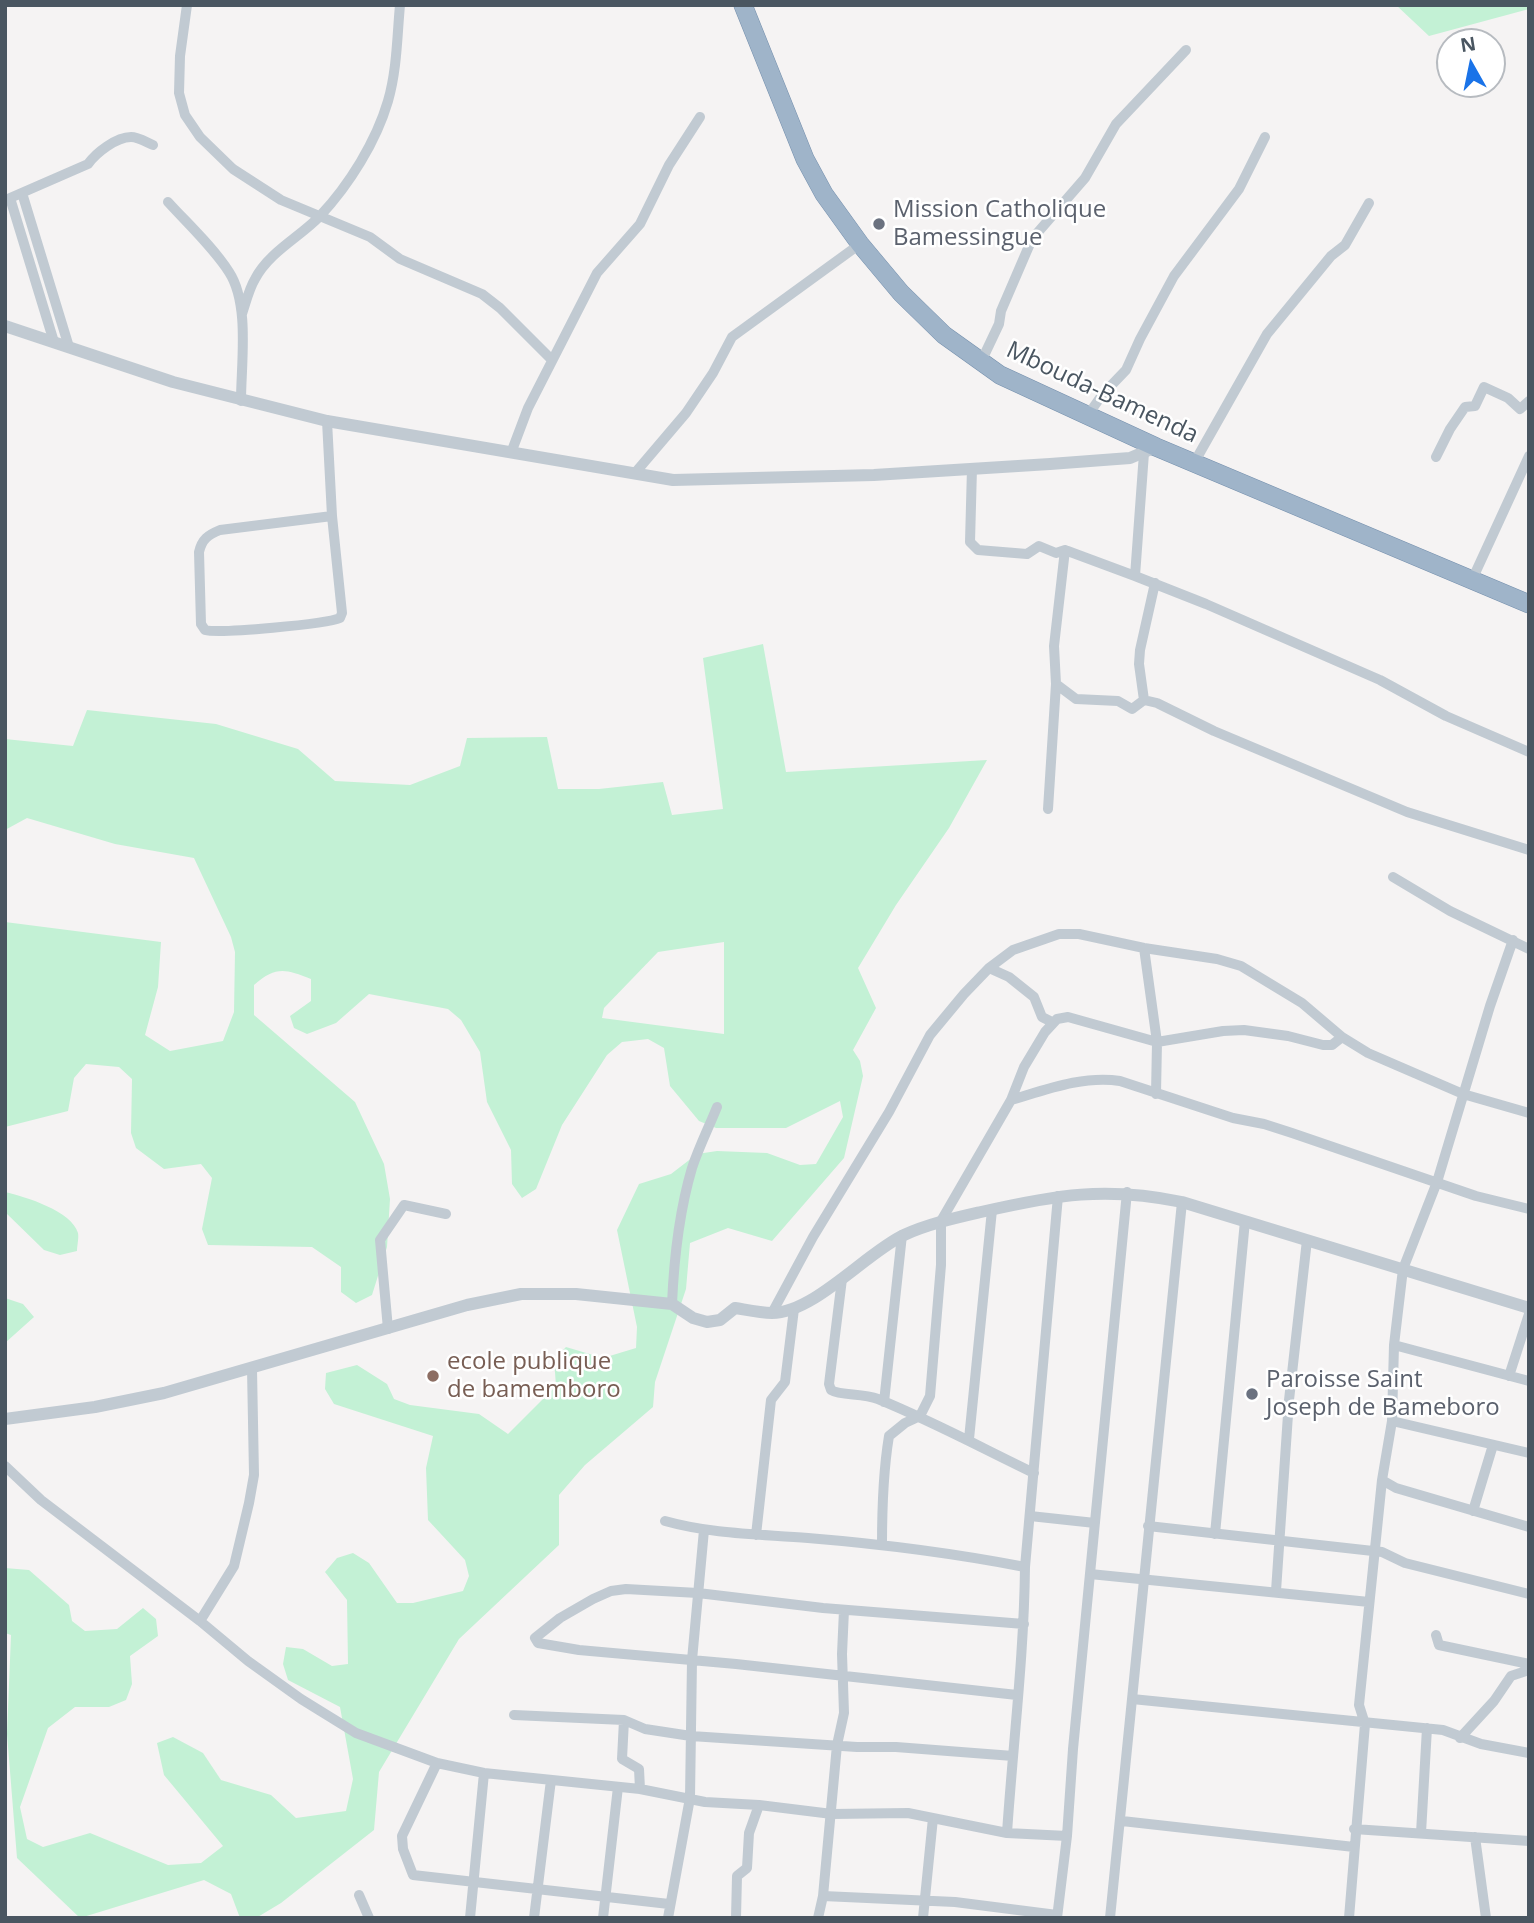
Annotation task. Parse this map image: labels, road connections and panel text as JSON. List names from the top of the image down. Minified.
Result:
{"streets":{"highway":["Mbouda-Bamenda"]},"places":["Mission Catholique Bamessingue","ecole publique de bamemboro","Paroisse Saint Joseph de Bameboro"],"north":"top"}
